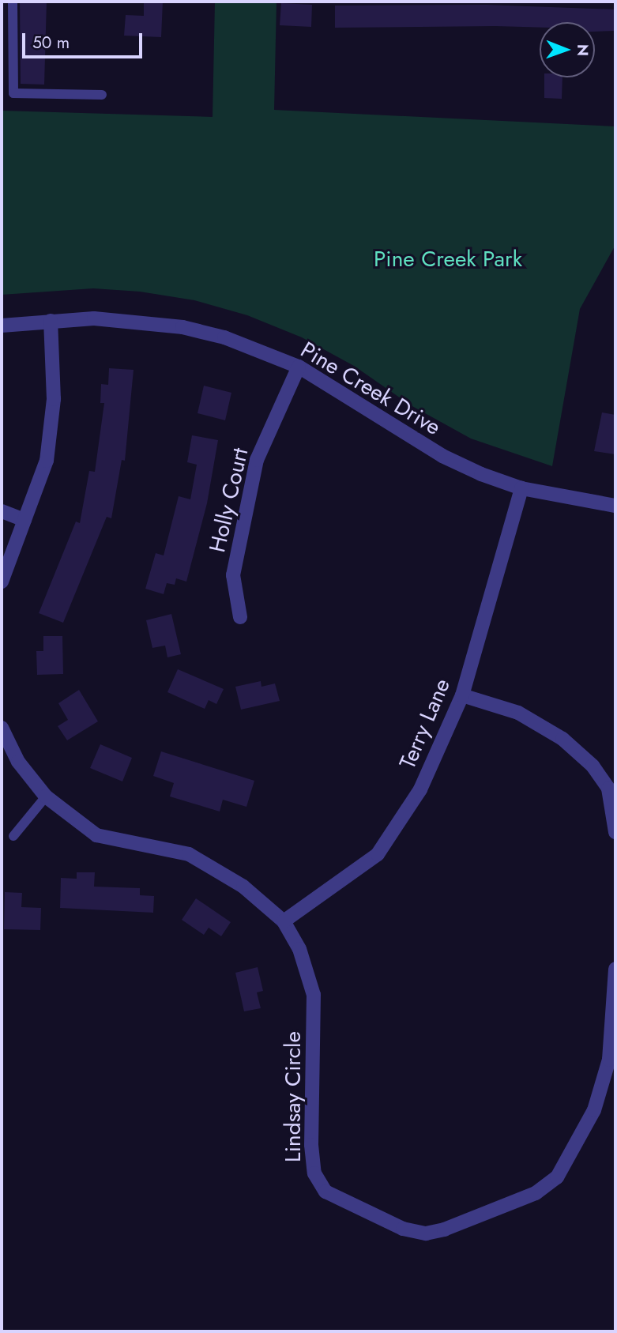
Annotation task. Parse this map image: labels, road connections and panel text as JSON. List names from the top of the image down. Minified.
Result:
{"streets":{"street":["Pine Creek Drive","Holly Court","Terry Lane","Lindsay Circle"]},"crossings":[["Pine Creek Drive","Holly Court"],["Pine Creek Drive","Terry Lane"],["Terry Lane","Lindsay Circle"]],"parks":["Pine Creek Park"],"scale_bar":"50 m","north":"right"}
